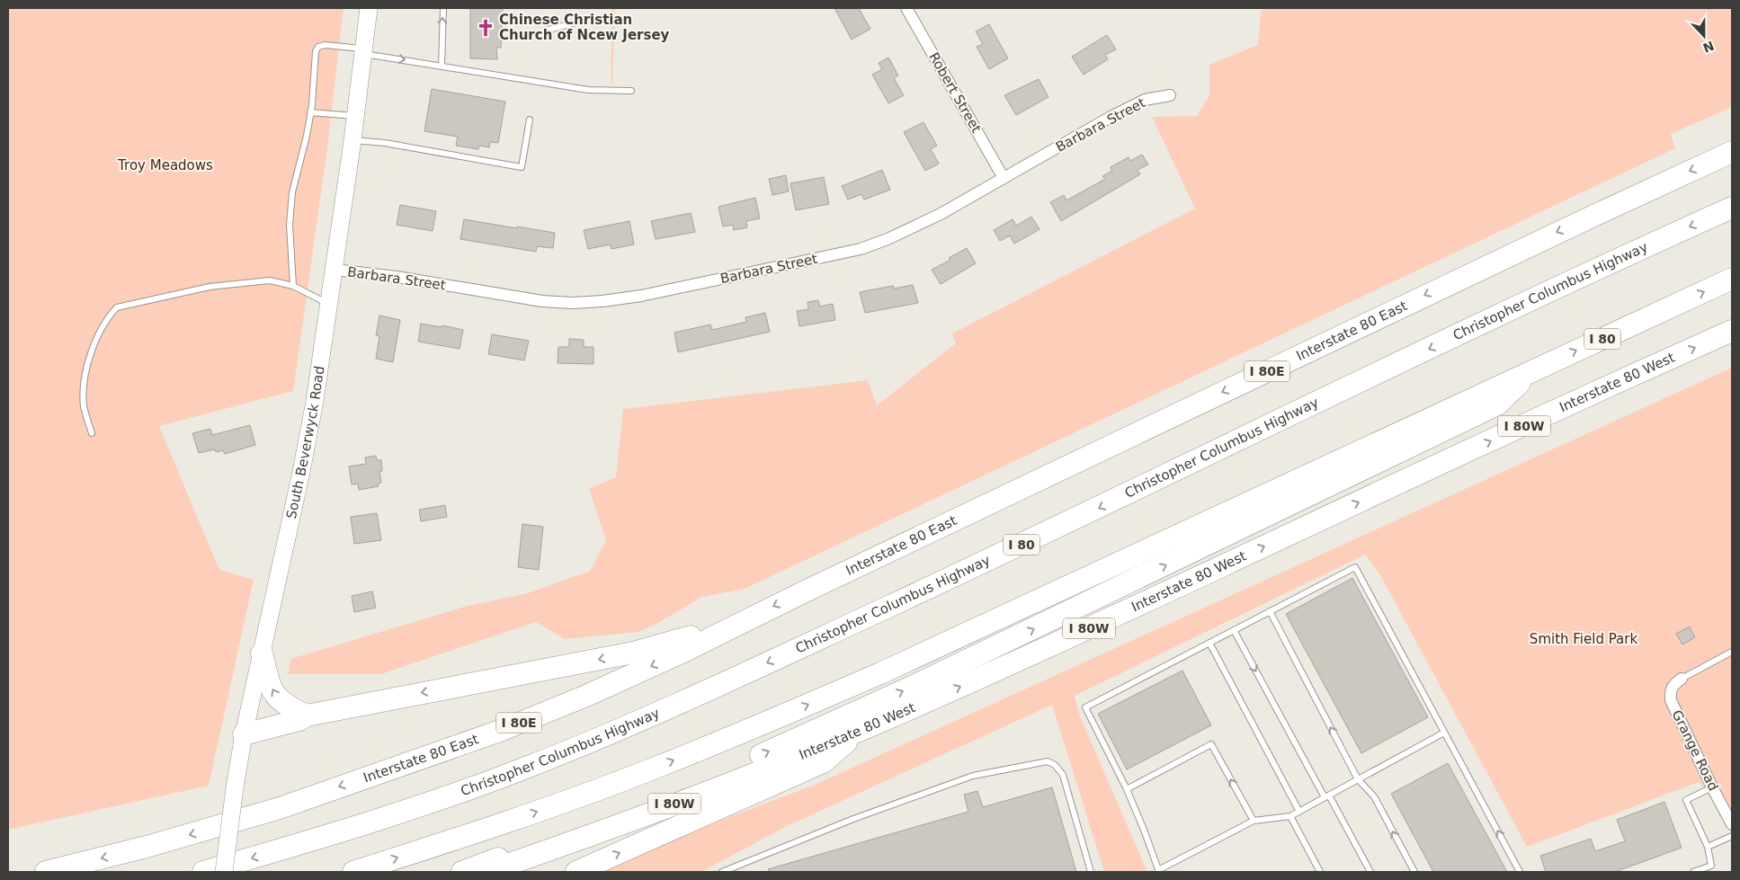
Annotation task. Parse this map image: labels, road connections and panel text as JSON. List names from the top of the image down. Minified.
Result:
{"streets":{"highway":["Christopher Columbus Highway","Interstate 80 East","I 80","I 80E","Interstate 80 West","I 80W"],"main road":["South Beverwyck Road"],"street":["Robert Street","Barbara Street","Grange Road"]},"crossings":[["Robert Street","Barbara Street"],["Barbara Street","South Beverwyck Road"]],"parks":["Troy Meadows","Smith Field Park"],"places":{"church":["Chinese Christian Church of Ncew Jersey"]},"north":"bottom"}
